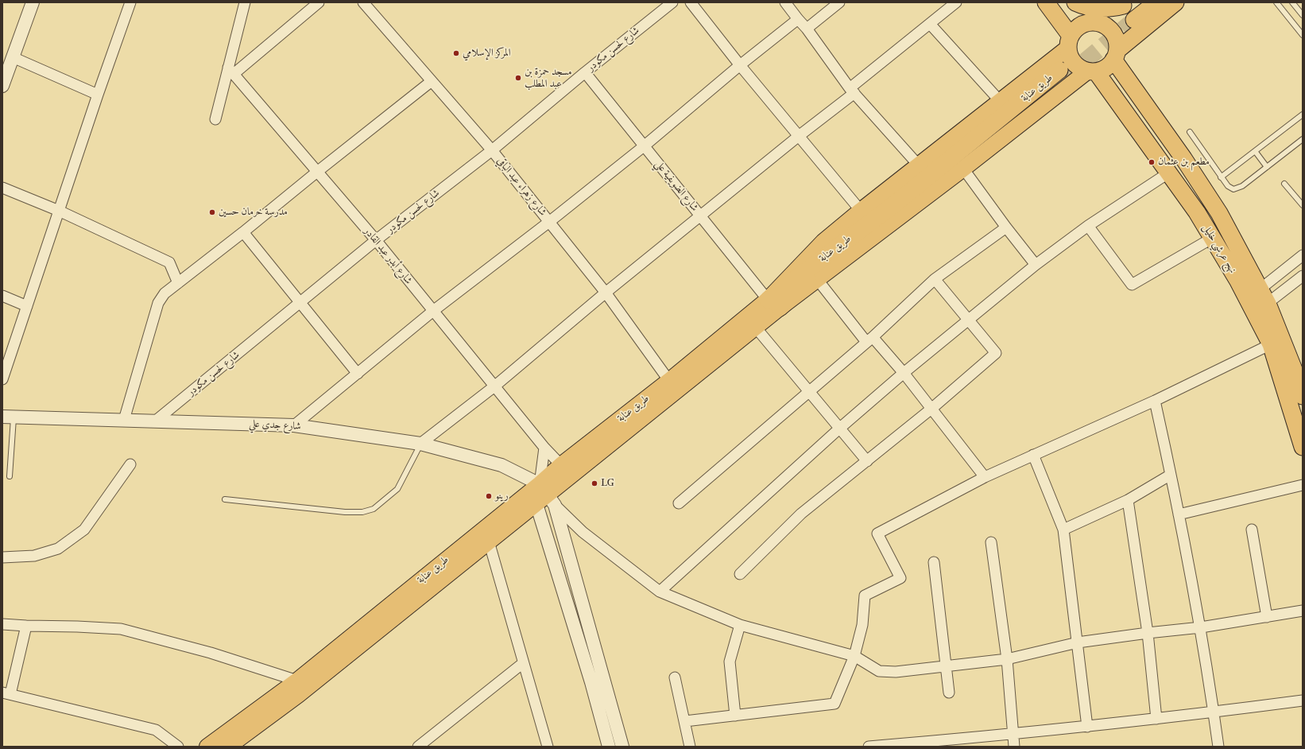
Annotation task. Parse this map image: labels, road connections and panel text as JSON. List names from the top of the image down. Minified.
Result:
{"streets":{"highway":["طريق عنابة","نهج عرشي خليل"],"street":["شارع لحسن مكودر","شارع الضويفية علي","شارع زهراء عبد الباقي","شارع أبدر عبد القادر","شارع جدي علي"]},"crossings":[["شارع لحسن مكودر","شارع الضويفية علي"],["شارع لحسن مكودر","شارع زهراء عبد الباقي"],["شارع لحسن مكودر","شارع أبدر عبد القادر"],["شارع لحسن مكودر","شارع جدي علي"],["طريق عنابة","شارع الضويفية علي"],["طريق عنابة","شارع زهراء عبد الباقي"],["طريق عنابة","شارع أبدر عبد القادر"],["طريق عنابة","شارع جدي علي"]],"places":["المركز الإسلامي","مسجد حمزة بن عبد المطلب","مطعم بن عثمان","مدرسة خرمان حسين","LG","رينو"]}
